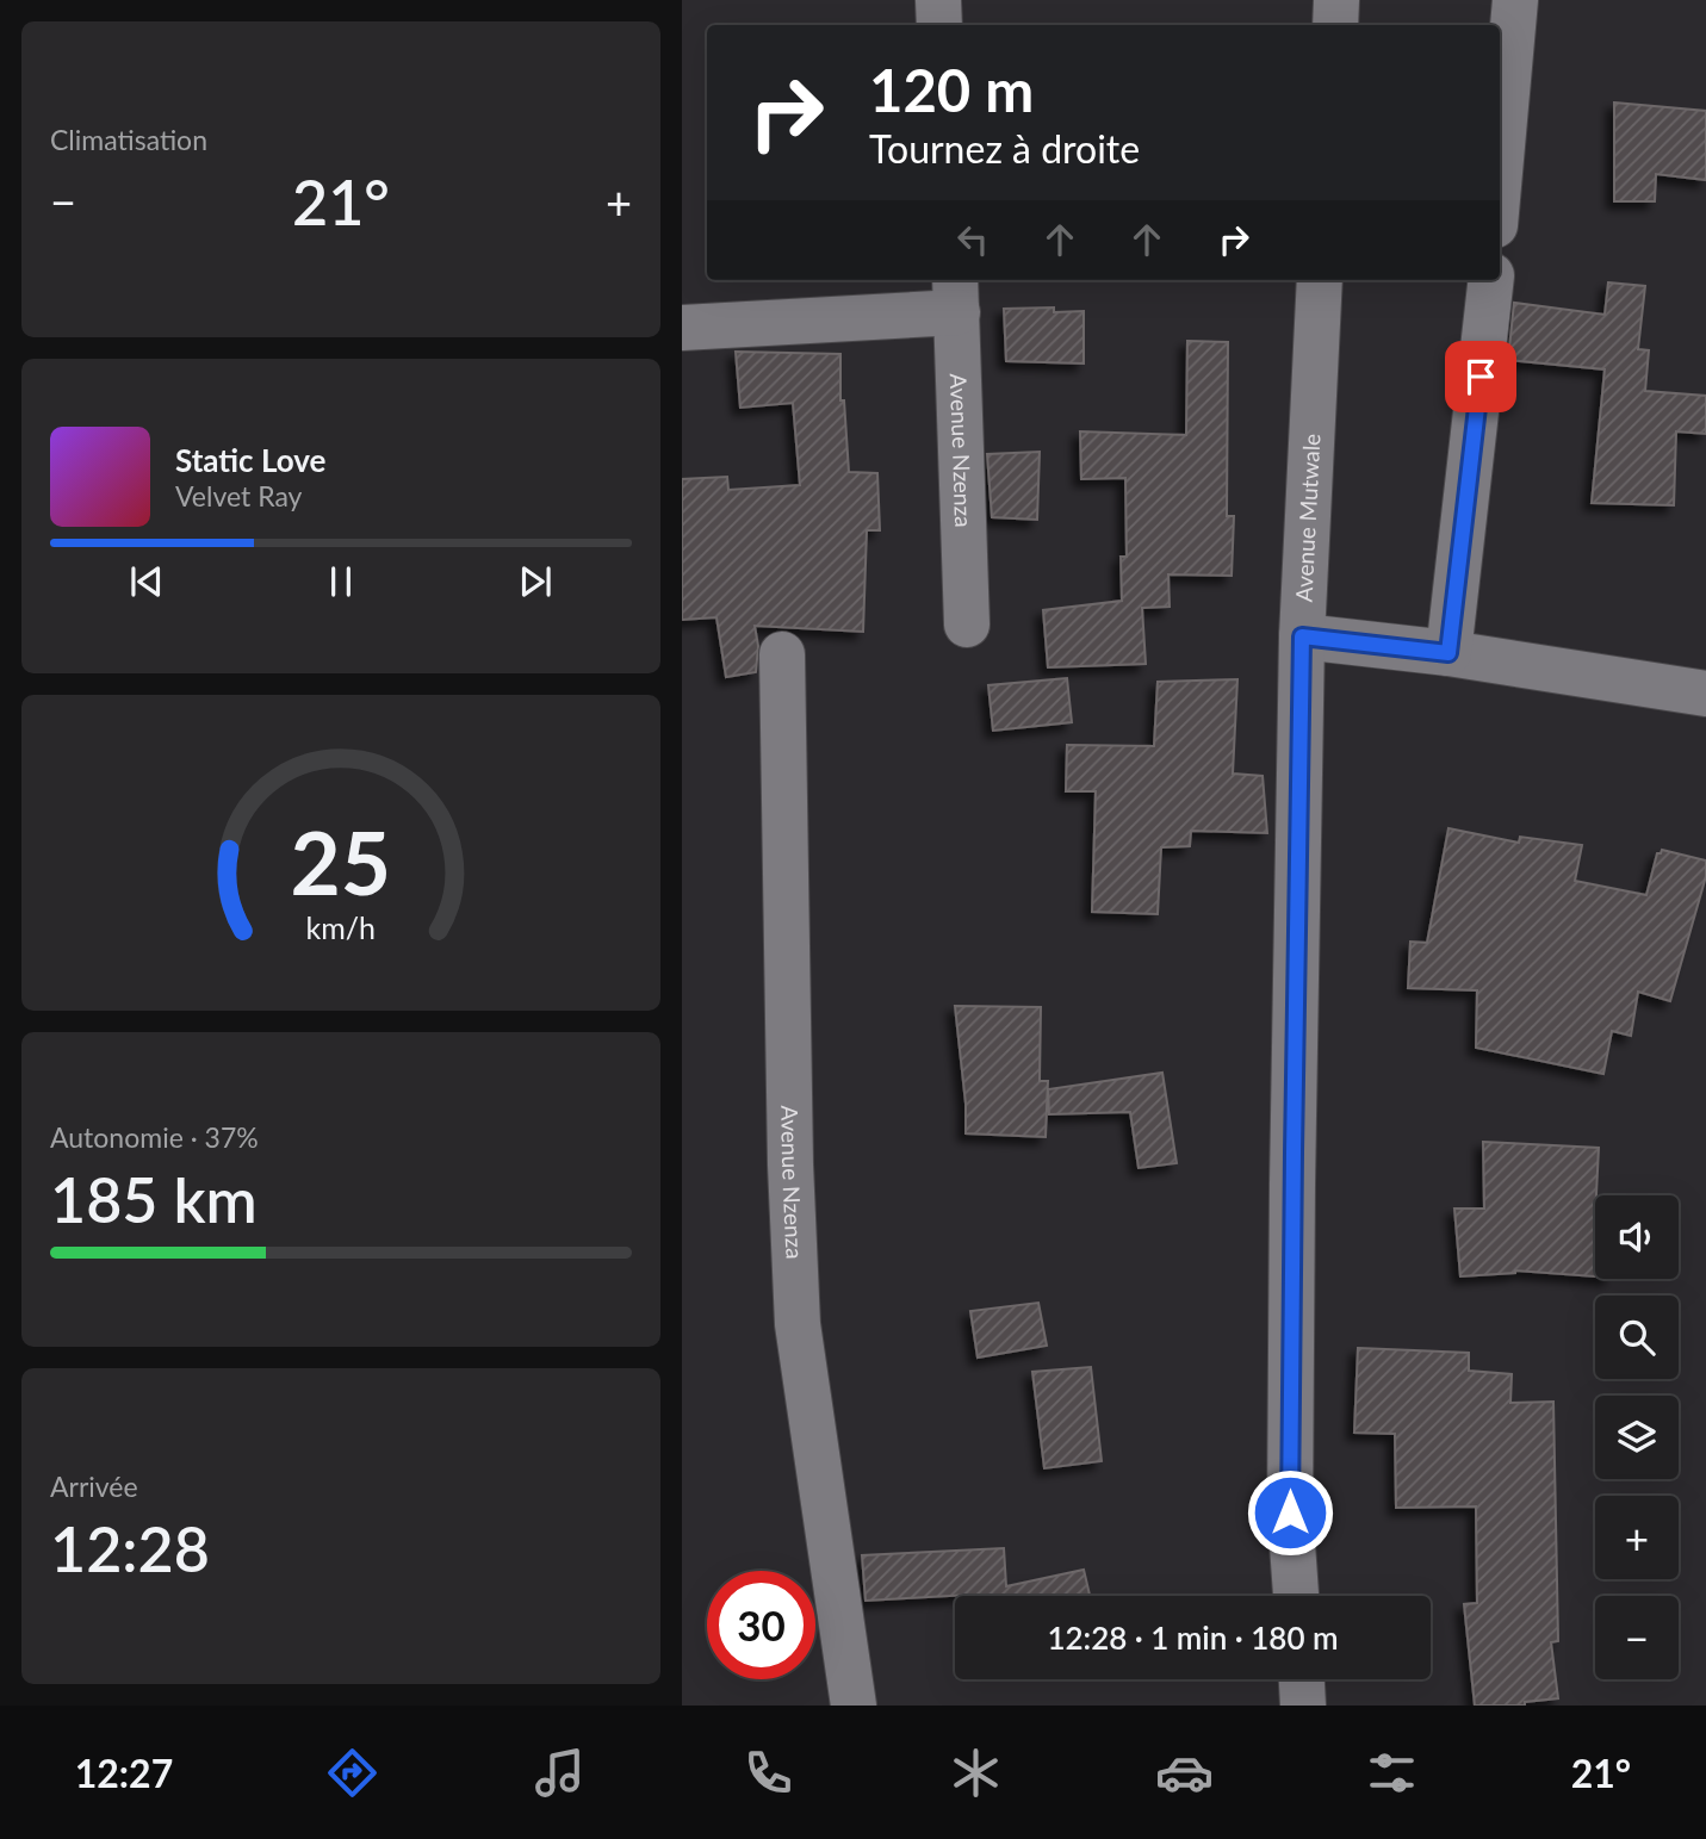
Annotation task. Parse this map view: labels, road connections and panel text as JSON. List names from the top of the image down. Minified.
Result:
{"streets":{"street":["Avenue Nzenza","Avenue Mutwale"]},"page":{"tile":["Climatisation",["Autonomie · 37%","185 km"],["Arrivée","12:28"]],"turn":["120 m","Tournez à droite"],"heat":["−","21°","+"],"song":["Static Love","Velvet Ray"],"map_buttons":["+","−"],"limit":"30","trip":"12:28 · 1 min · 180 m","tabs":["12:27","21°"],"gauge":["25","km/h"]}}
